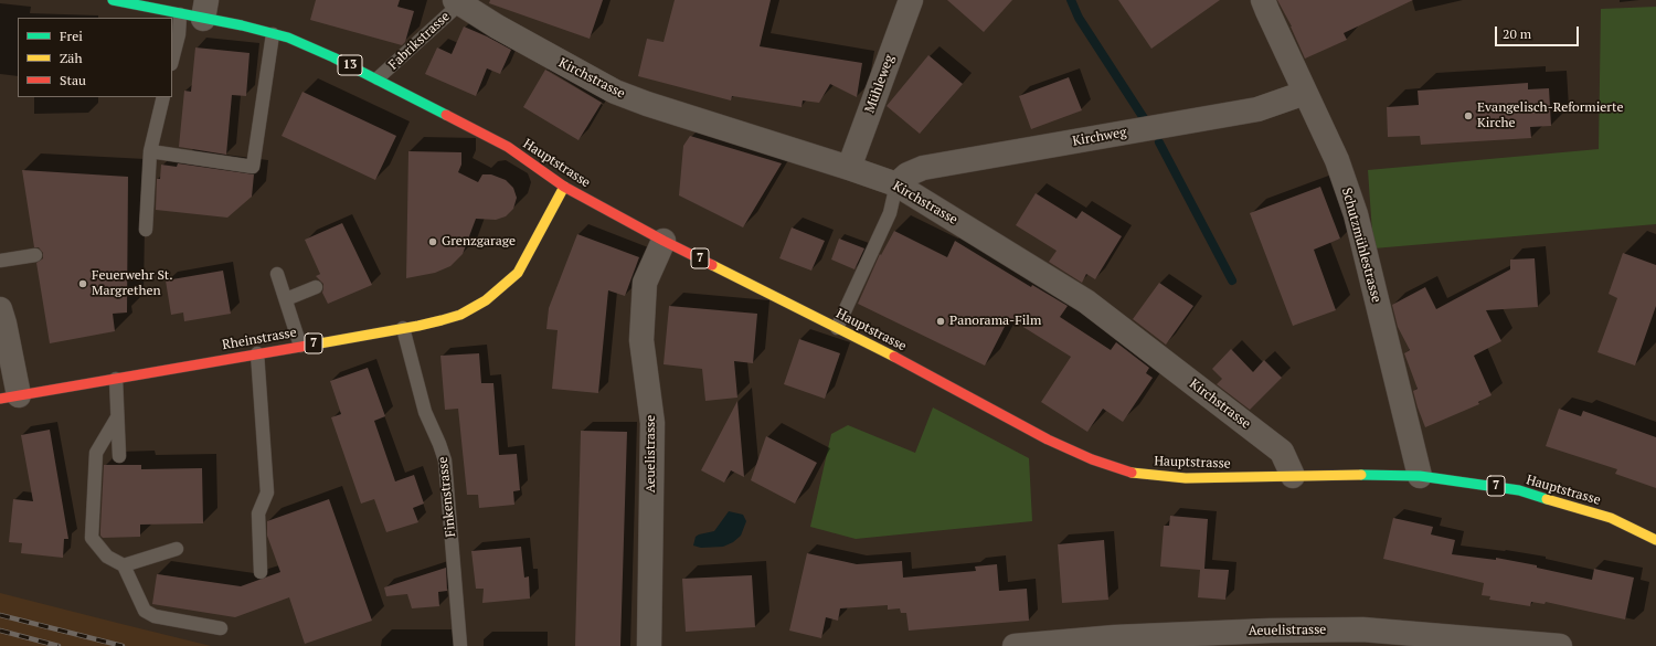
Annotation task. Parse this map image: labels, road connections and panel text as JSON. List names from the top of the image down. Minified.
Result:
{"streets":{"main road":["13","Hauptstrasse","7","Rheinstrasse"],"street":["Kirchstrasse","Mühleweg","Kirchweg","Schutzmühlestrasse","Aeuelistrasse"],"lane":["Fabrikstrasse","Finkenstrasse"]},"crossings":[["Fabrikstrasse","Kirchstrasse"],["Fabrikstrasse","Hauptstrasse"],["Kirchstrasse","Mühleweg"],["Kirchstrasse","Kirchweg"],["Kirchstrasse","Hauptstrasse"],["Kirchweg","Schutzmühlestrasse"],["Hauptstrasse","Schutzmühlestrasse"],["Hauptstrasse","Rheinstrasse"],["Hauptstrasse","Aeuelistrasse"],["Rheinstrasse","Finkenstrasse"]],"places":["Evangelisch-Reformierte Kirche","Grenzgarage","Feuerwehr St. Margrethen","Panorama-Film"],"legend":["Frei","Zäh","Stau"],"scale_bar":"20 m"}
